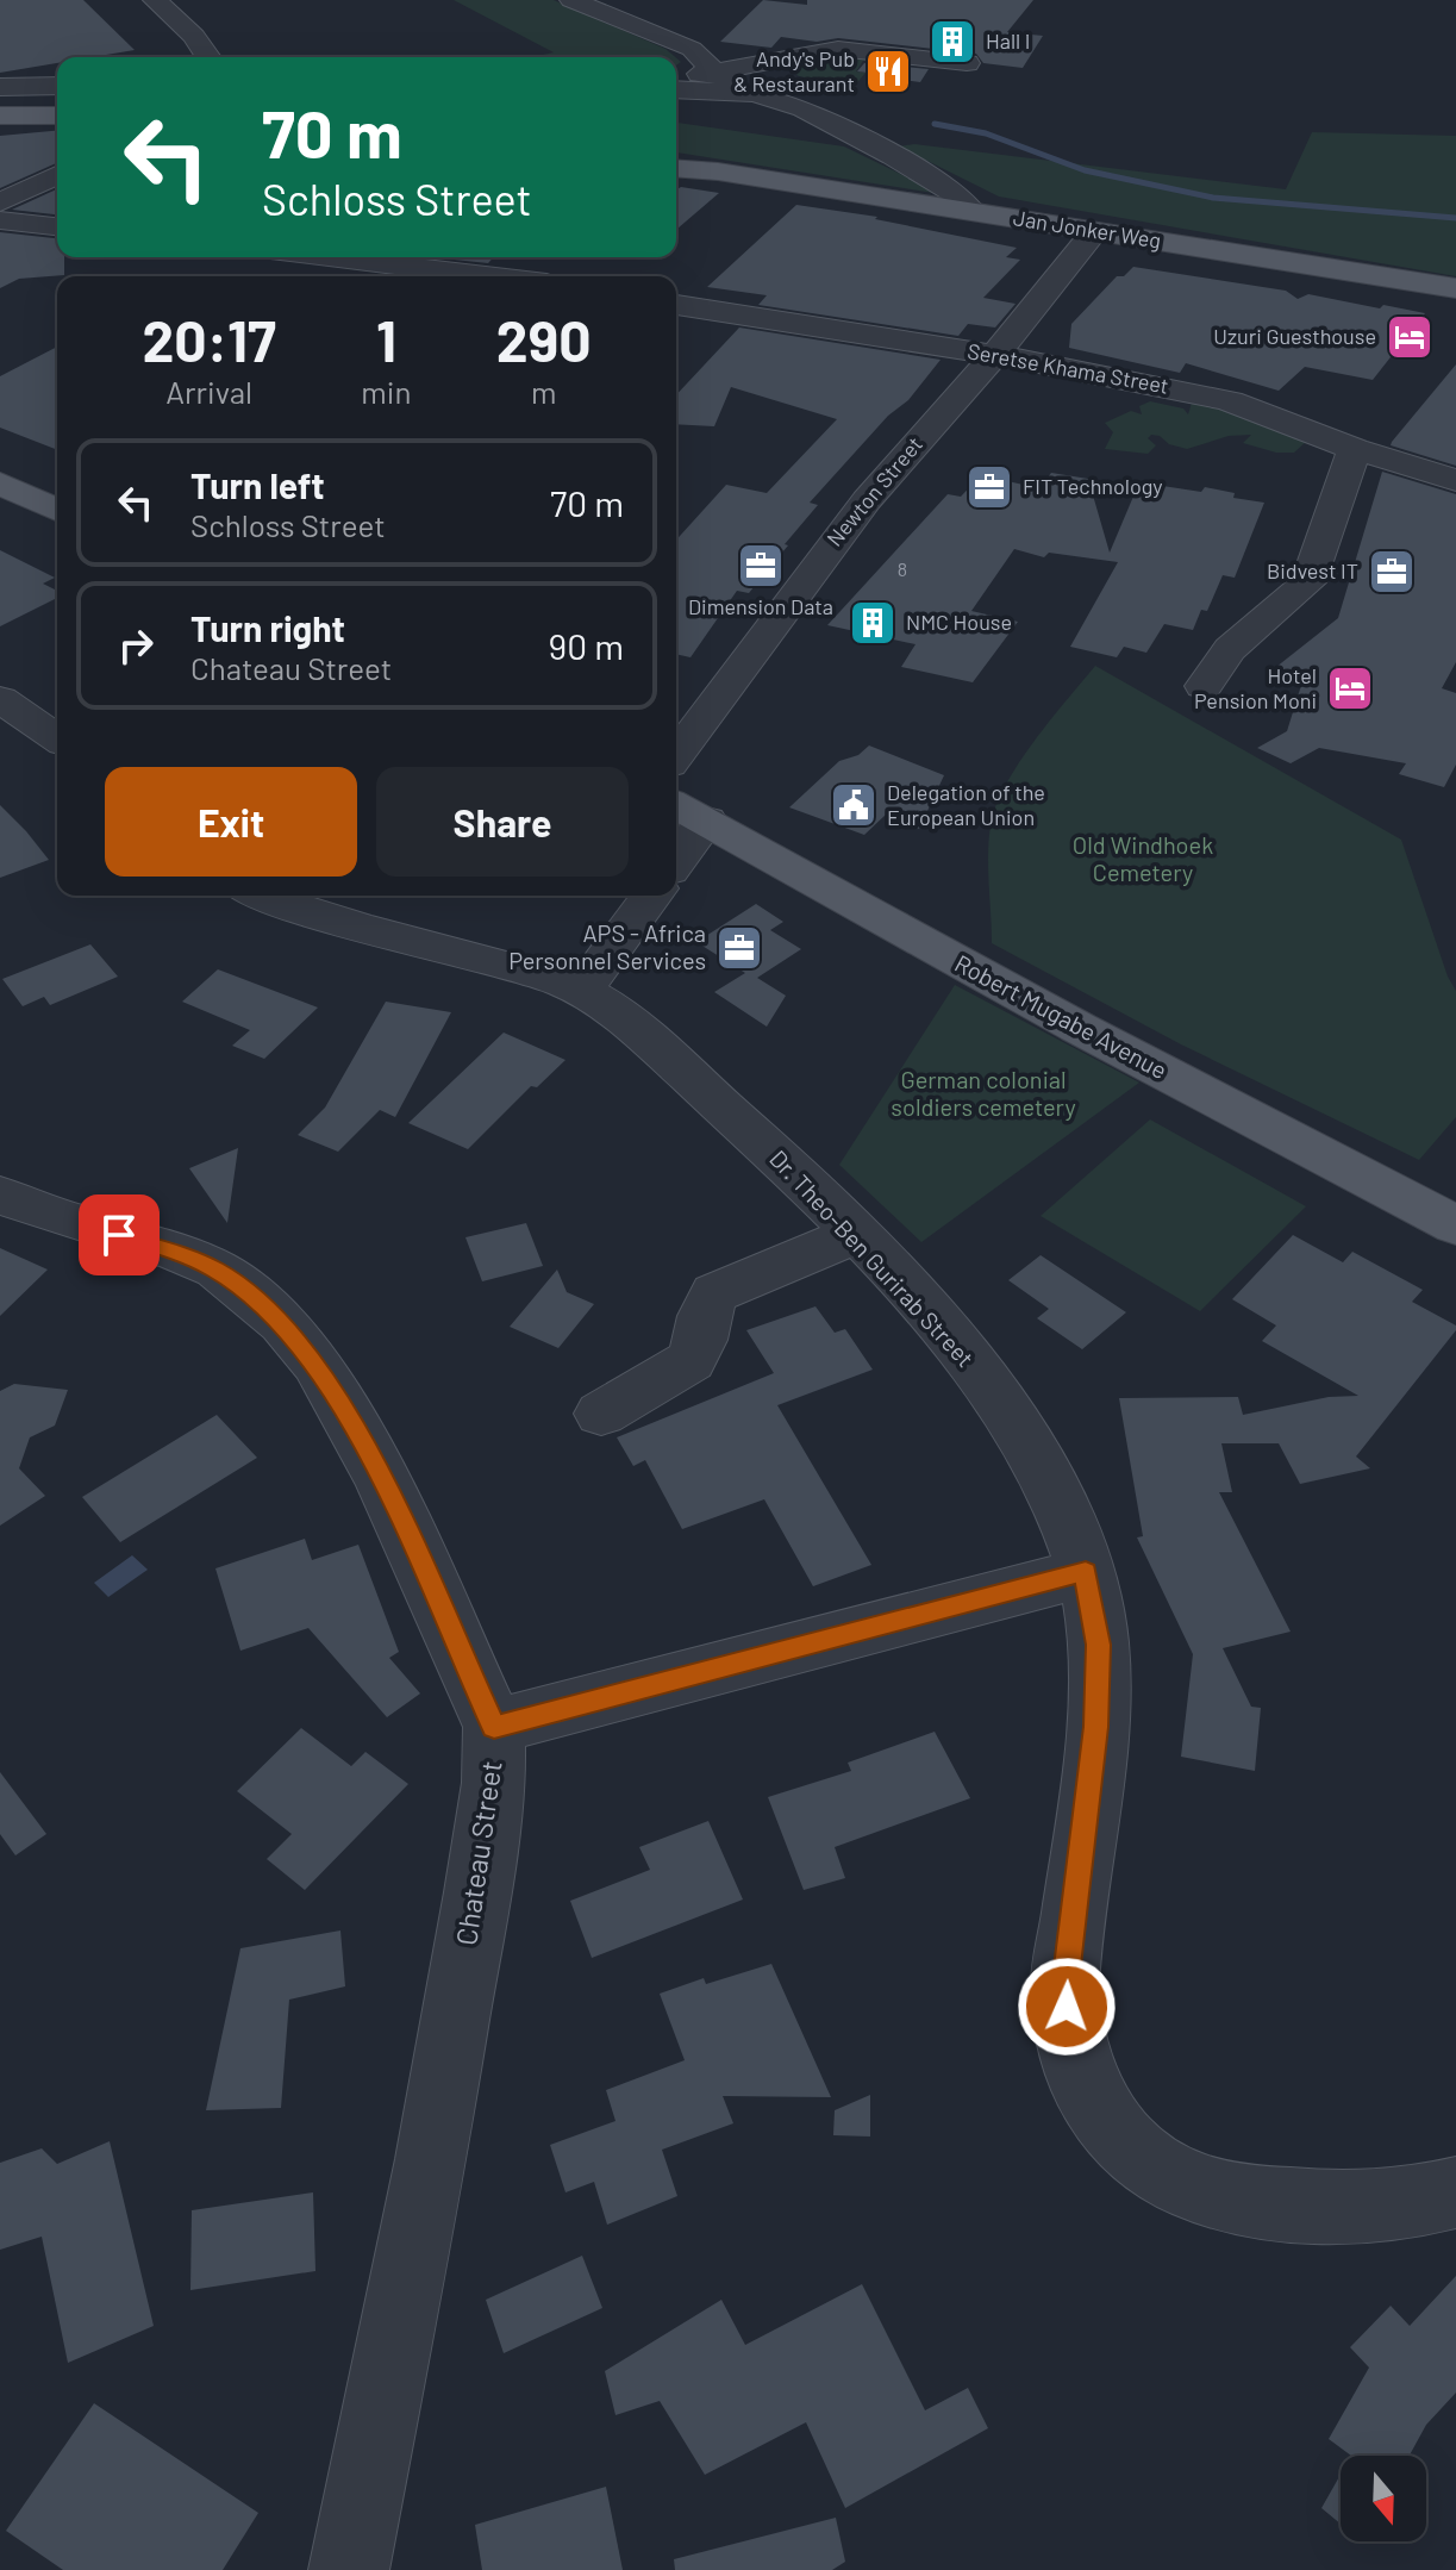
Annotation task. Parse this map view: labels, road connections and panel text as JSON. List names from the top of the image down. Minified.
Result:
{"streets":{"main road":["Jan Jonker Weg","Robert Mugabe Avenue"],"street":["Seretse Khama Street","Newton Street","Dr. Theo-Ben Gurirab Street","Chateau Street"]},"crossings":[["Jan Jonker Weg","Newton Street"],["Seretse Khama Street","Newton Street"]],"parks":["Old Windhoek Cemetery","German colonial soldiers cemetery"],"places":{"building":["Hall I","NMC House"],"restaurant":["Andy's Pub & Restaurant"],"hotel":["Uzuri Guesthouse","Hotel Pension Moni"],"office":["FIT Technology","Dimension Data","Bidvest IT","APS - Africa Personnel Services"],"public building":["Delegation of the European Union"]},"house_numbers":["8"],"north":"bottom","page":{"turn":["70 m","Schloss Street"],"eta":["20:17","Arrival","1","min","290","m"],"list":[{"name":"Turn left","note":"Schloss Street","value":"70 m"},{"name":"Turn right","note":"Chateau Street","value":"90 m"}],"buttons":["Exit","Share"]}}
